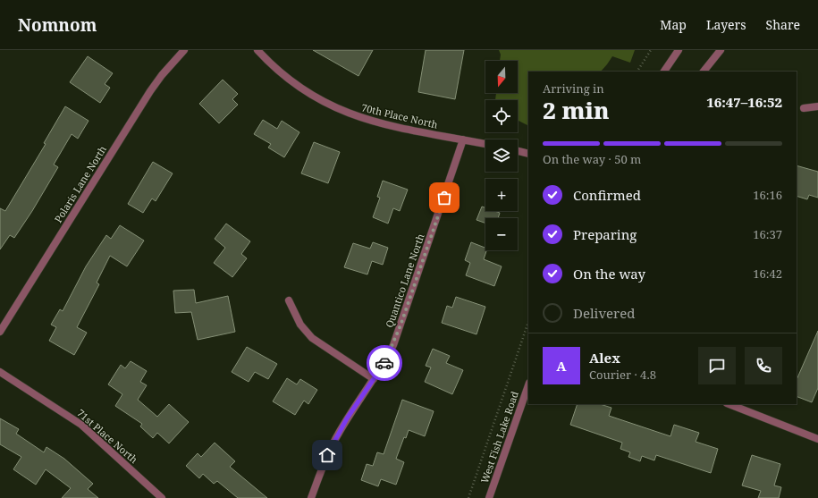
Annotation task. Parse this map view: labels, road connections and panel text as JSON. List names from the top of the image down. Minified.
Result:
{"streets":{"street":["70th Place North","Polaris Lane North","Quantico Lane North","71st Place North","West Fish Lake Road"]},"crossings":[["70th Place North","Quantico Lane North"]],"north":"bottom","page":{"header":"Nomnom","nav":["Map","Layers","Share"],"map_buttons":["+","−"],"heading":["2 min","Arriving in","16:47–16:52"],"panel":["Alex","Courier · 4.8"],"bar":"On the way · 50 m","list":[["Confirmed","16:16"],["Preparing","16:37"],["On the way","16:42"],"Delivered"],"round":"A"}}
